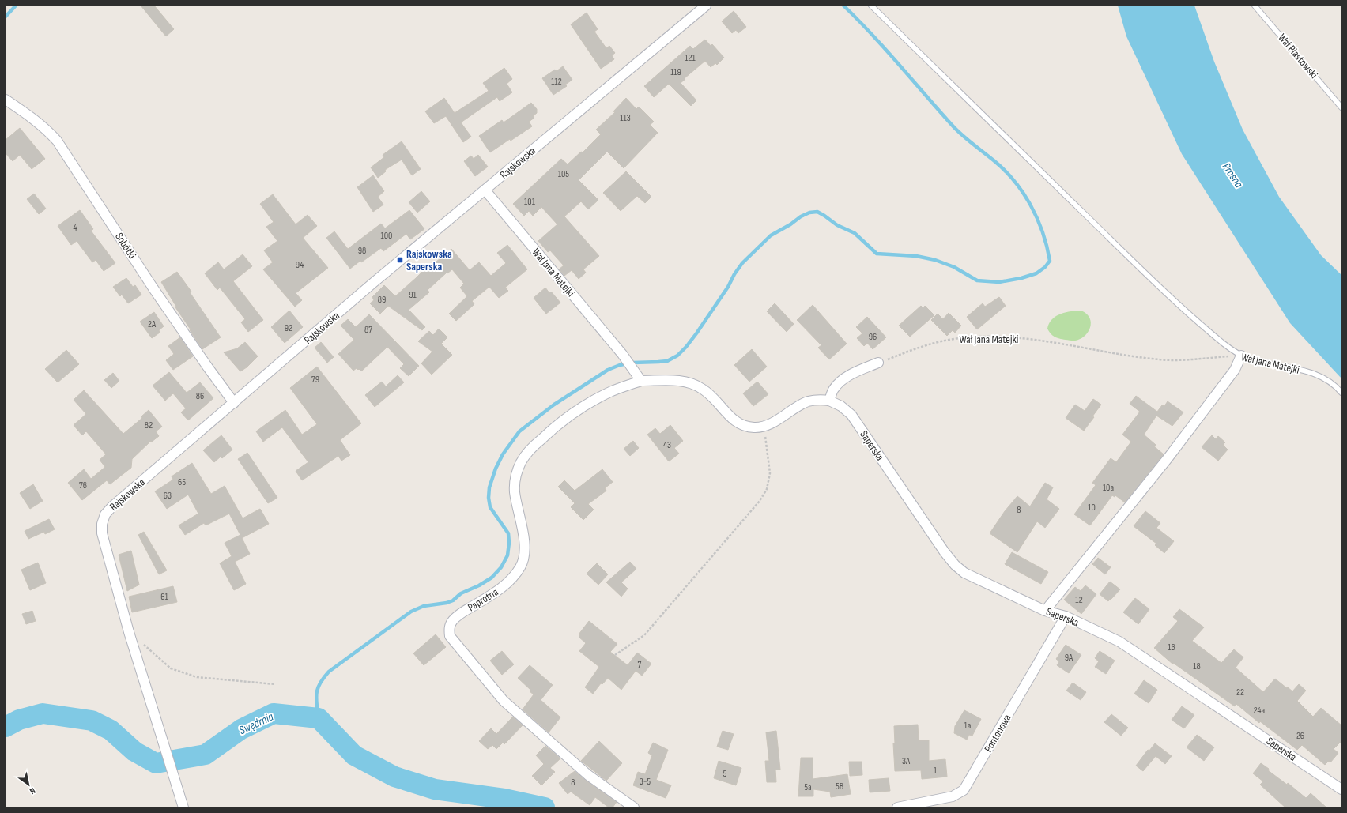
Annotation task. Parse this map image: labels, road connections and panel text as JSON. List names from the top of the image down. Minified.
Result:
{"streets":{"street":["Rajskowska","Sobótki","Wał Jana Matejki","Saperska","Paprotna","Pontonowa"],"lane":["Wał Piastowski"]},"crossings":[["Rajskowska","Sobótki"],["Rajskowska","Wał Jana Matejki"],["Wał Jana Matejki","Paprotna"],["Saperska","Pontonowa"]],"water":["Prosna","Swędrnia"],"places":{"transit":["Rajskowska Saperska"]},"house_numbers":["121","119","112","113","105","101","4","100","98","94","91","89","2A","92","87","96","79","86","82","43","65","76","10a","63","10","8","61","12","16","9A","7","18","22","24a","1a","26","3A","1","5","3-5","8","5B","5a"],"north":"bottom right"}
